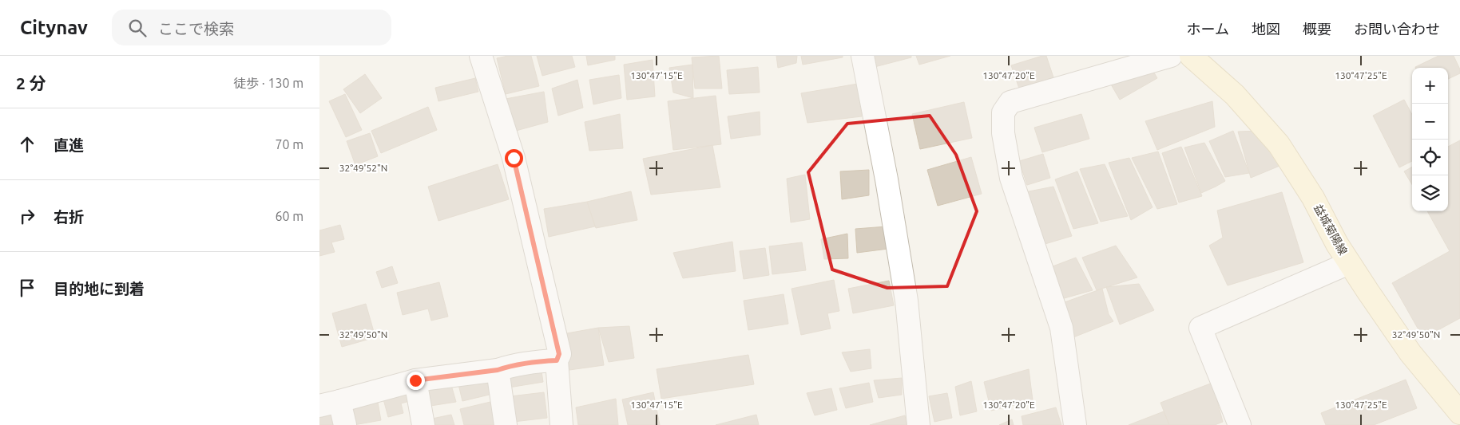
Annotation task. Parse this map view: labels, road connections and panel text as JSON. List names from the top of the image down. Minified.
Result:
{"streets":{"main road":["益城菊陽線"]},"page":{"header":"Citynav","search":"ここで検索","nav":["ホーム","地図","概要","お問い合わせ"],"heading":["2 分","徒歩 · 130 m"],"map_buttons":["+","−"],"list":[["直進","70 m"],["右折","60 m"],"目的地に到着"]},"coordinates":["130°47'15\"E","130°47'20\"E","130°47'25\"E","32°49'52\"N","32°49'50\"N"]}
